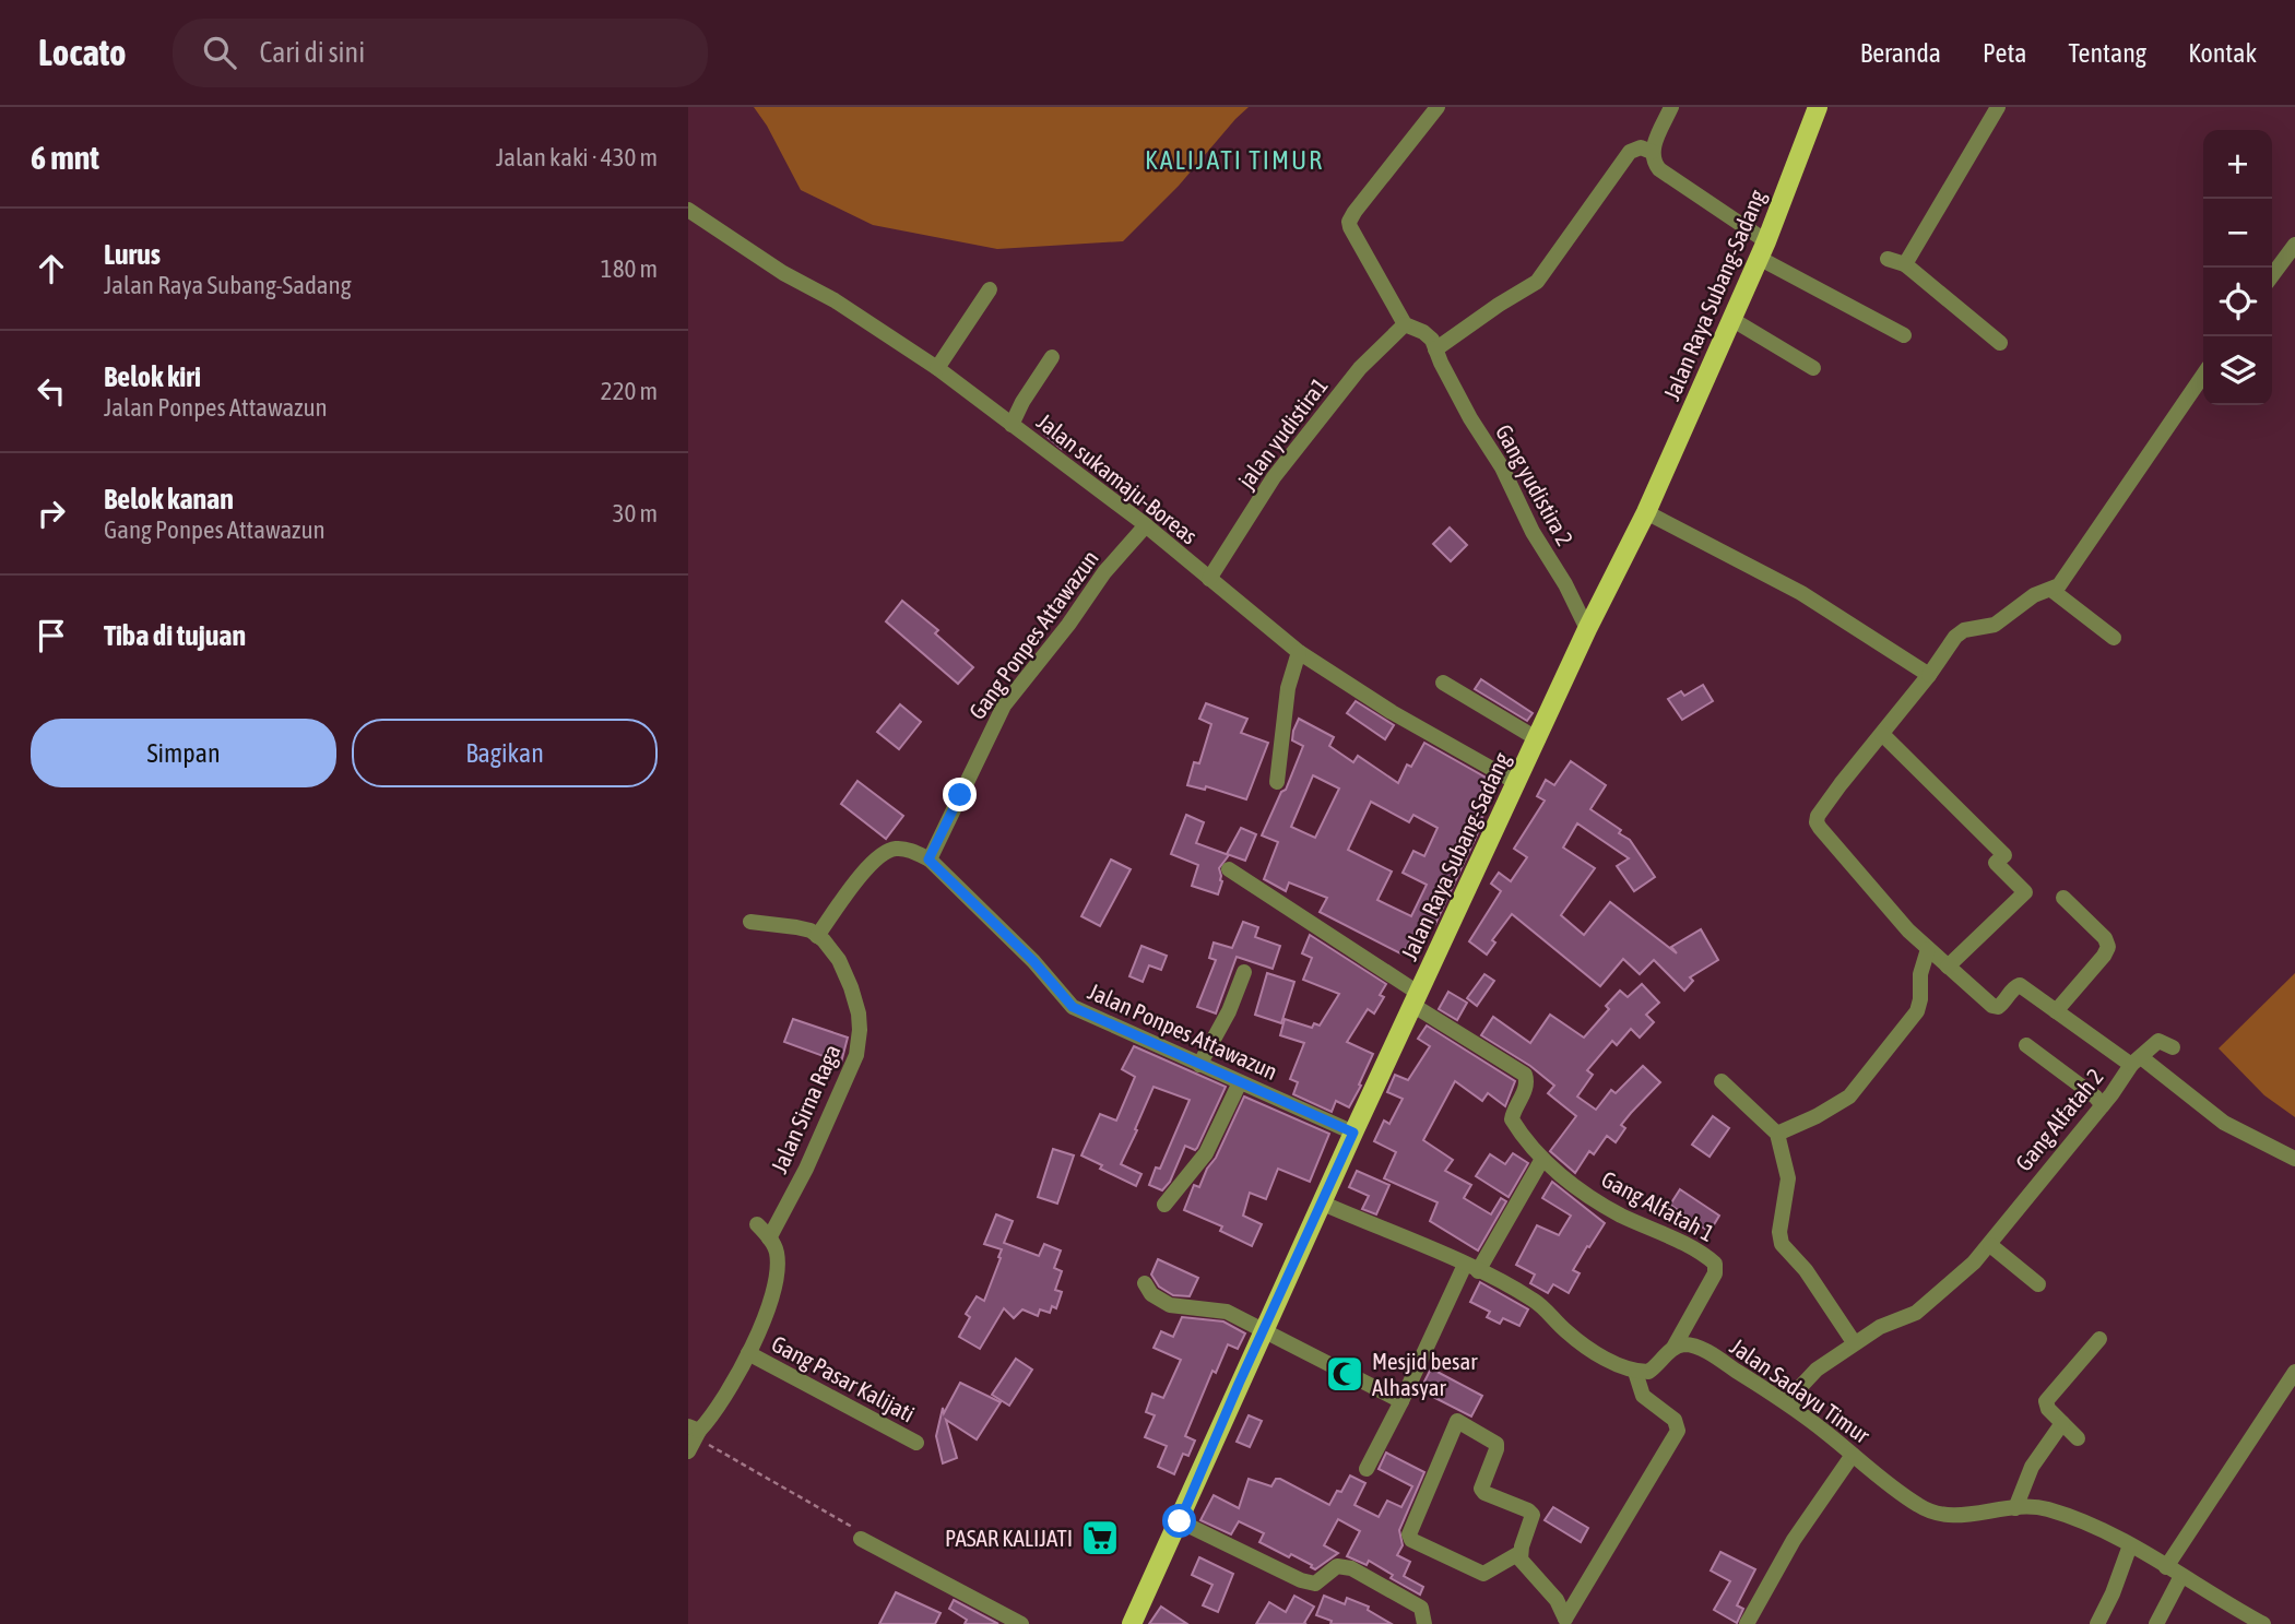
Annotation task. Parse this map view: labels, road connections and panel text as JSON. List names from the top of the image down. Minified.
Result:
{"streets":{"main road":["Jalan Raya Subang-Sadang"],"street":["jalan yudistira1","Jalan sukamaju-Boreas","Gang yudistira 2","Gang Ponpes Attawazun","Jalan Ponpes Attawazun","Jalan Sirna Raga","Gang Alfatah 2","Gang Alfatah 1","Gang Pasar Kalijati","Jalan Sadayu Timur"]},"crossings":[["Jalan Raya Subang-Sadang","Jalan sukamaju-Boreas"],["Jalan Raya Subang-Sadang","Gang yudistira 2"],["Jalan Raya Subang-Sadang","Jalan Ponpes Attawazun"],["Jalan Raya Subang-Sadang","Gang Alfatah 1"],["jalan yudistira1","Jalan sukamaju-Boreas"],["Jalan sukamaju-Boreas","Gang Ponpes Attawazun"],["Gang Ponpes Attawazun","Jalan Ponpes Attawazun"],["Jalan Ponpes Attawazun","Jalan Sirna Raga"],["Gang Alfatah 2","Jalan Sadayu Timur"],["Gang Alfatah 1","Jalan Sadayu Timur"]],"districts":["KALIJATI TIMUR"],"places":{"mosque":["Mesjid besar Alhasyar"],"supermarket":["PASAR KALIJATI"]},"page":{"header":"Locato","search":"Cari di sini","nav":["Beranda","Peta","Tentang","Kontak"],"heading":["6 mnt","Jalan kaki · 430 m"],"map_buttons":["+","−"],"list":[["Lurus","Jalan Raya Subang-Sadang","180 m"],["Belok kiri","Jalan Ponpes Attawazun","220 m"],["Belok kanan","Gang Ponpes Attawazun","30 m"],"Tiba di tujuan"],"buttons":["Simpan","Bagikan"]}}
